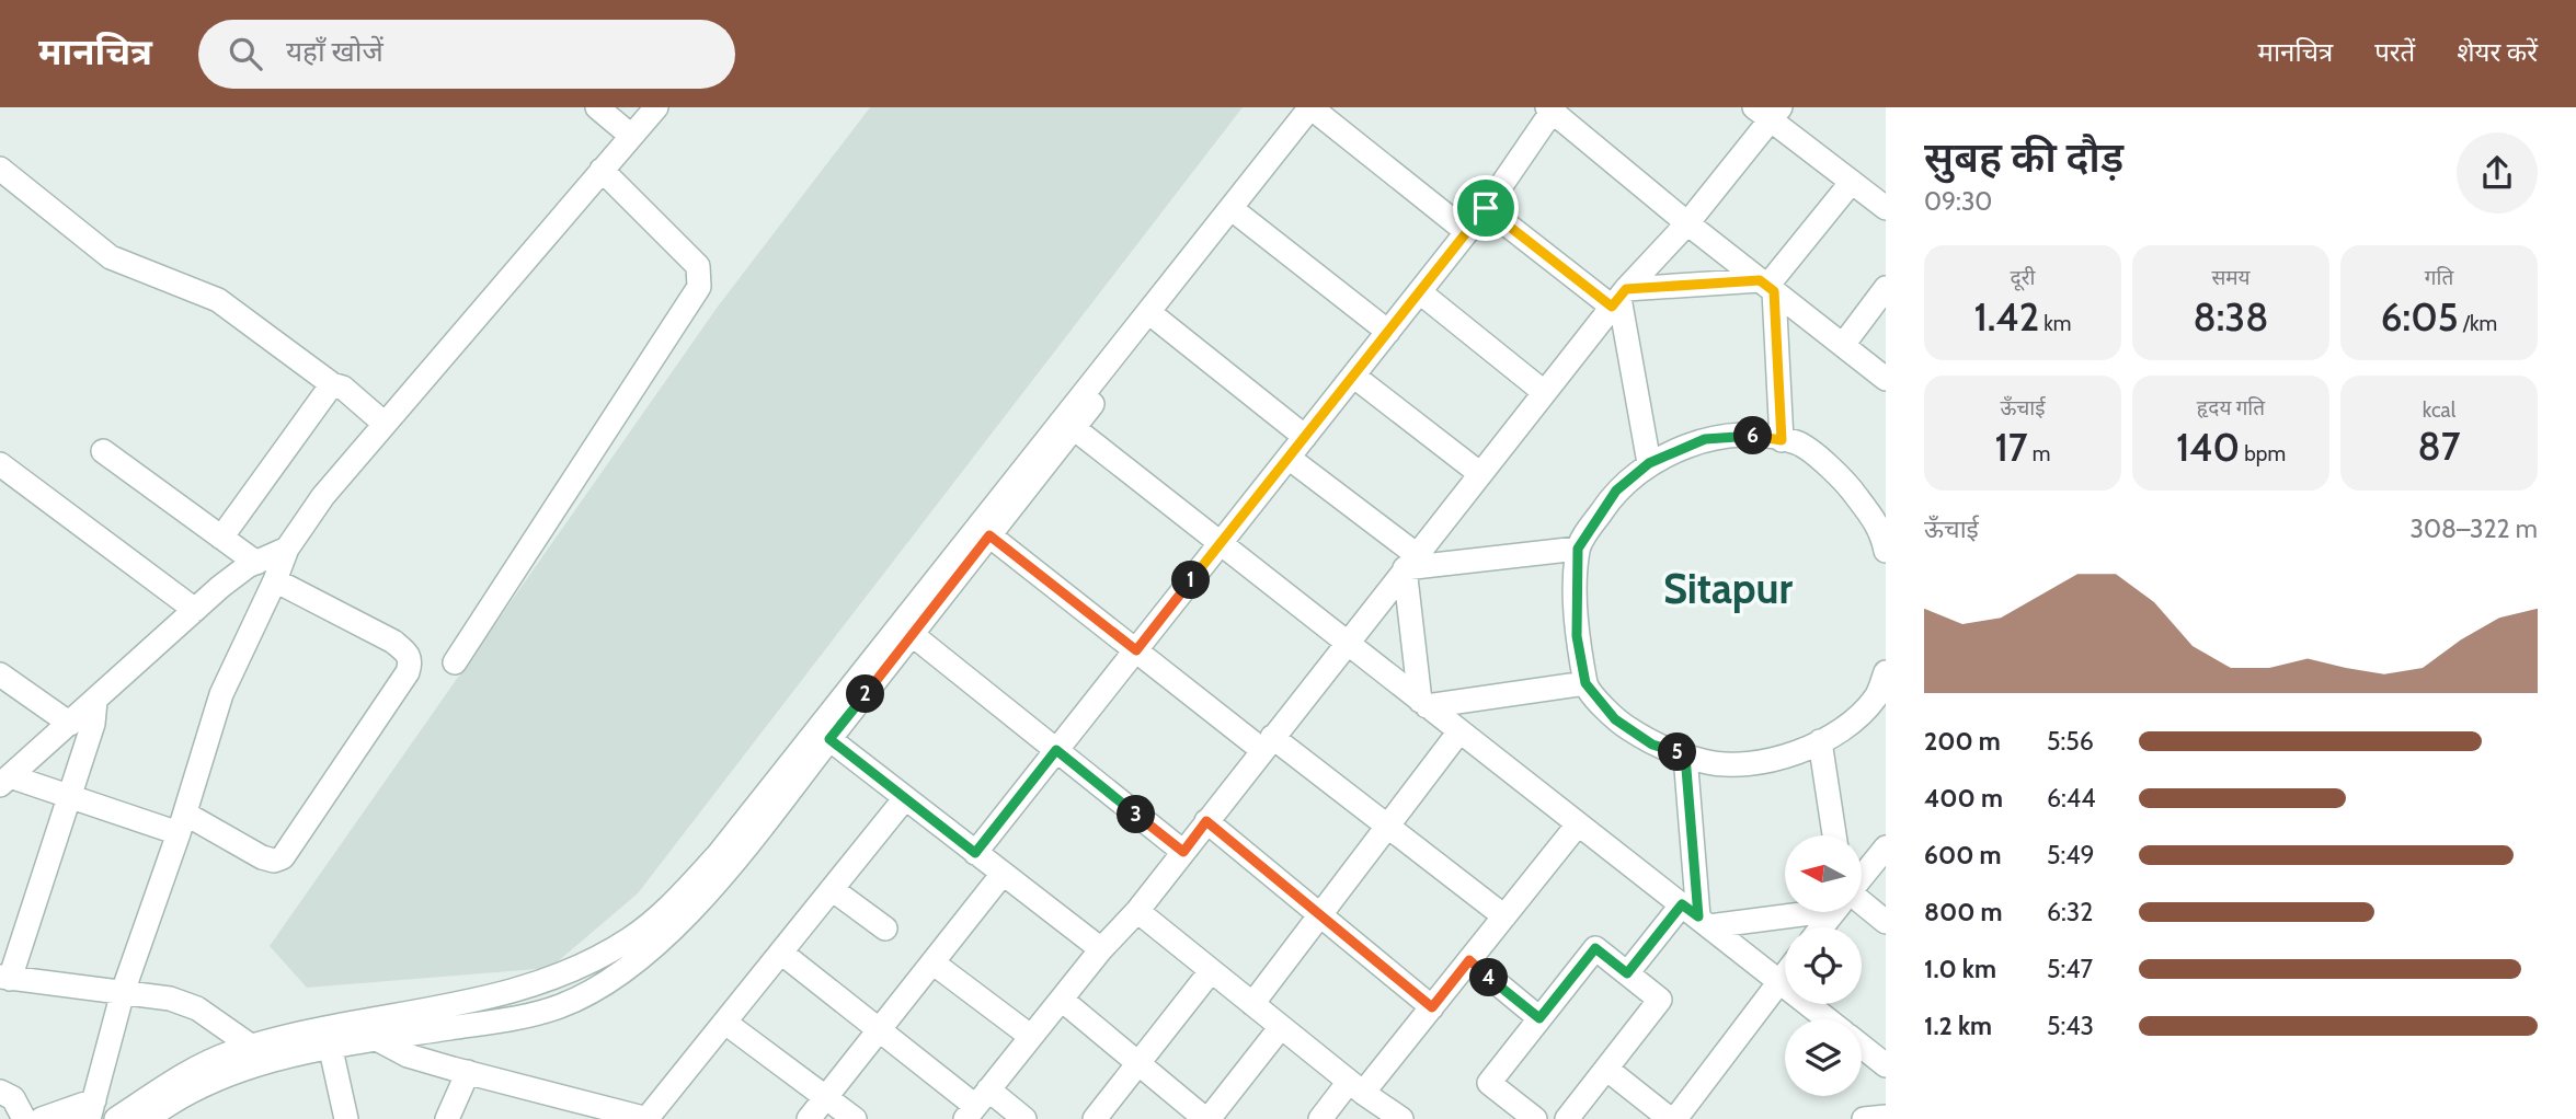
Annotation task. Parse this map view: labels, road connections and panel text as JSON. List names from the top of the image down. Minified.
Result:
{"districts":["Sitapur"],"north":"left","page":{"header":"मानचित्र","search":"यहाँ खोजें","nav":["मानचित्र","परतें","शेयर करें"],"heading":["सुबह की दौड़","09:30"],"stats":[["दूरी","1.42 km"],["समय","8:38"],["गति","6:05 /km"],["ऊँचाई","17 m"],["हृदय गति","140 bpm"],["kcal","87"]],"pins":["6","1","2","5","3","4"],"chart":["ऊँचाई","308–322 m"],"list":[{"name":"200 m","note":"5:56"},{"name":"400 m","note":"6:44"},{"name":"600 m","note":"5:49"},{"name":"800 m","note":"6:32"},{"name":"1.0 km","note":"5:47"},{"name":"1.2 km","note":"5:43"}]}}
